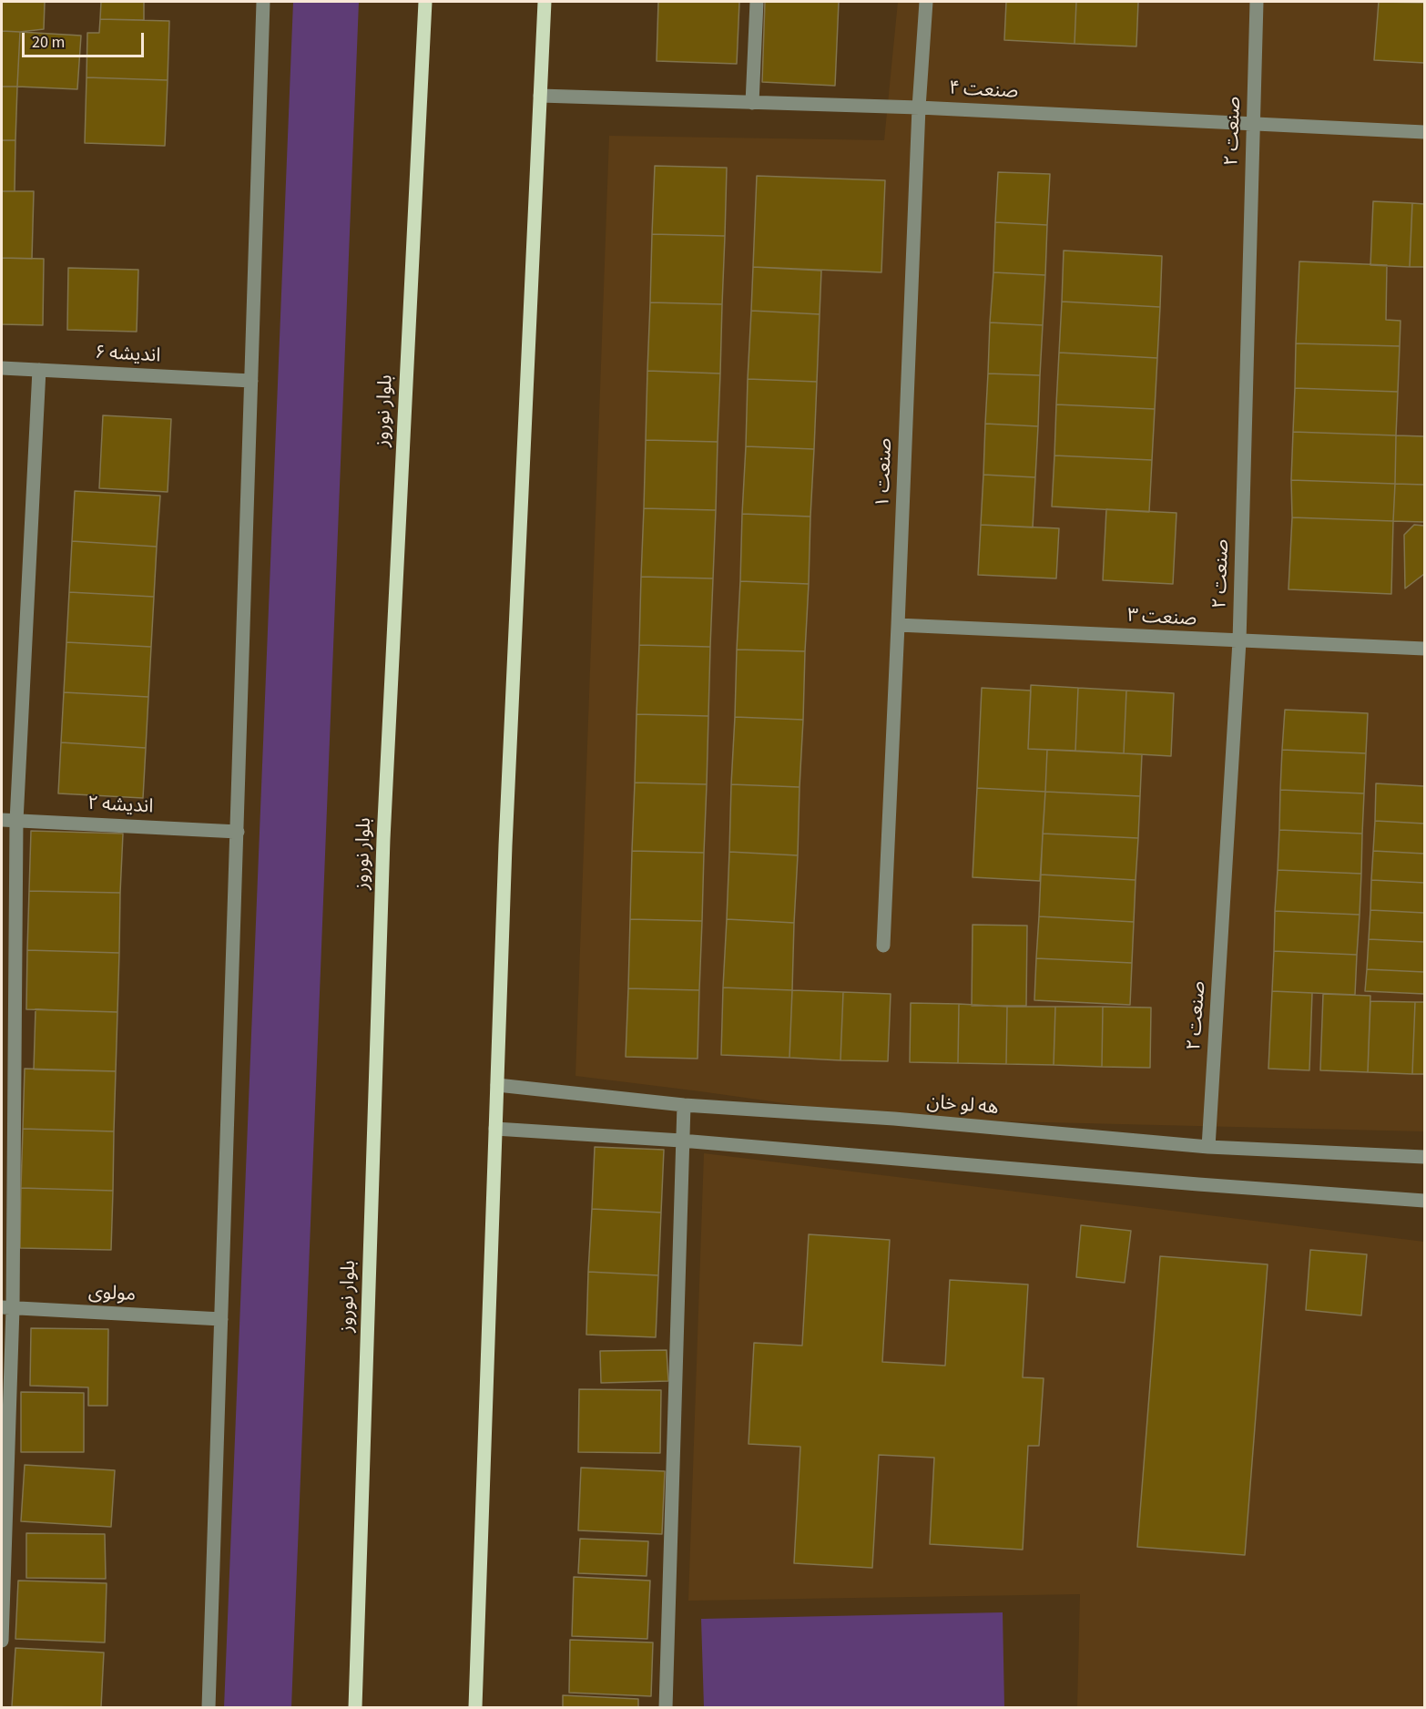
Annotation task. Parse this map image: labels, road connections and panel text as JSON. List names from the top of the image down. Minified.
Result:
{"streets":{"main road":["بلوار نوروز"],"street":["صنعت ۴","صنعت ۲","اندیشه ۶","صنعت ۱","صنعت ۳","اندیشه ۲","هه لو خان","مولوی"]},"crossings":[["صنعت ۴","صنعت ۲"],["صنعت ۴","صنعت ۱"],["صنعت ۲","صنعت ۳"],["صنعت ۲","هه لو خان"],["صنعت ۱","صنعت ۳"]],"scale_bar":"20 m"}
